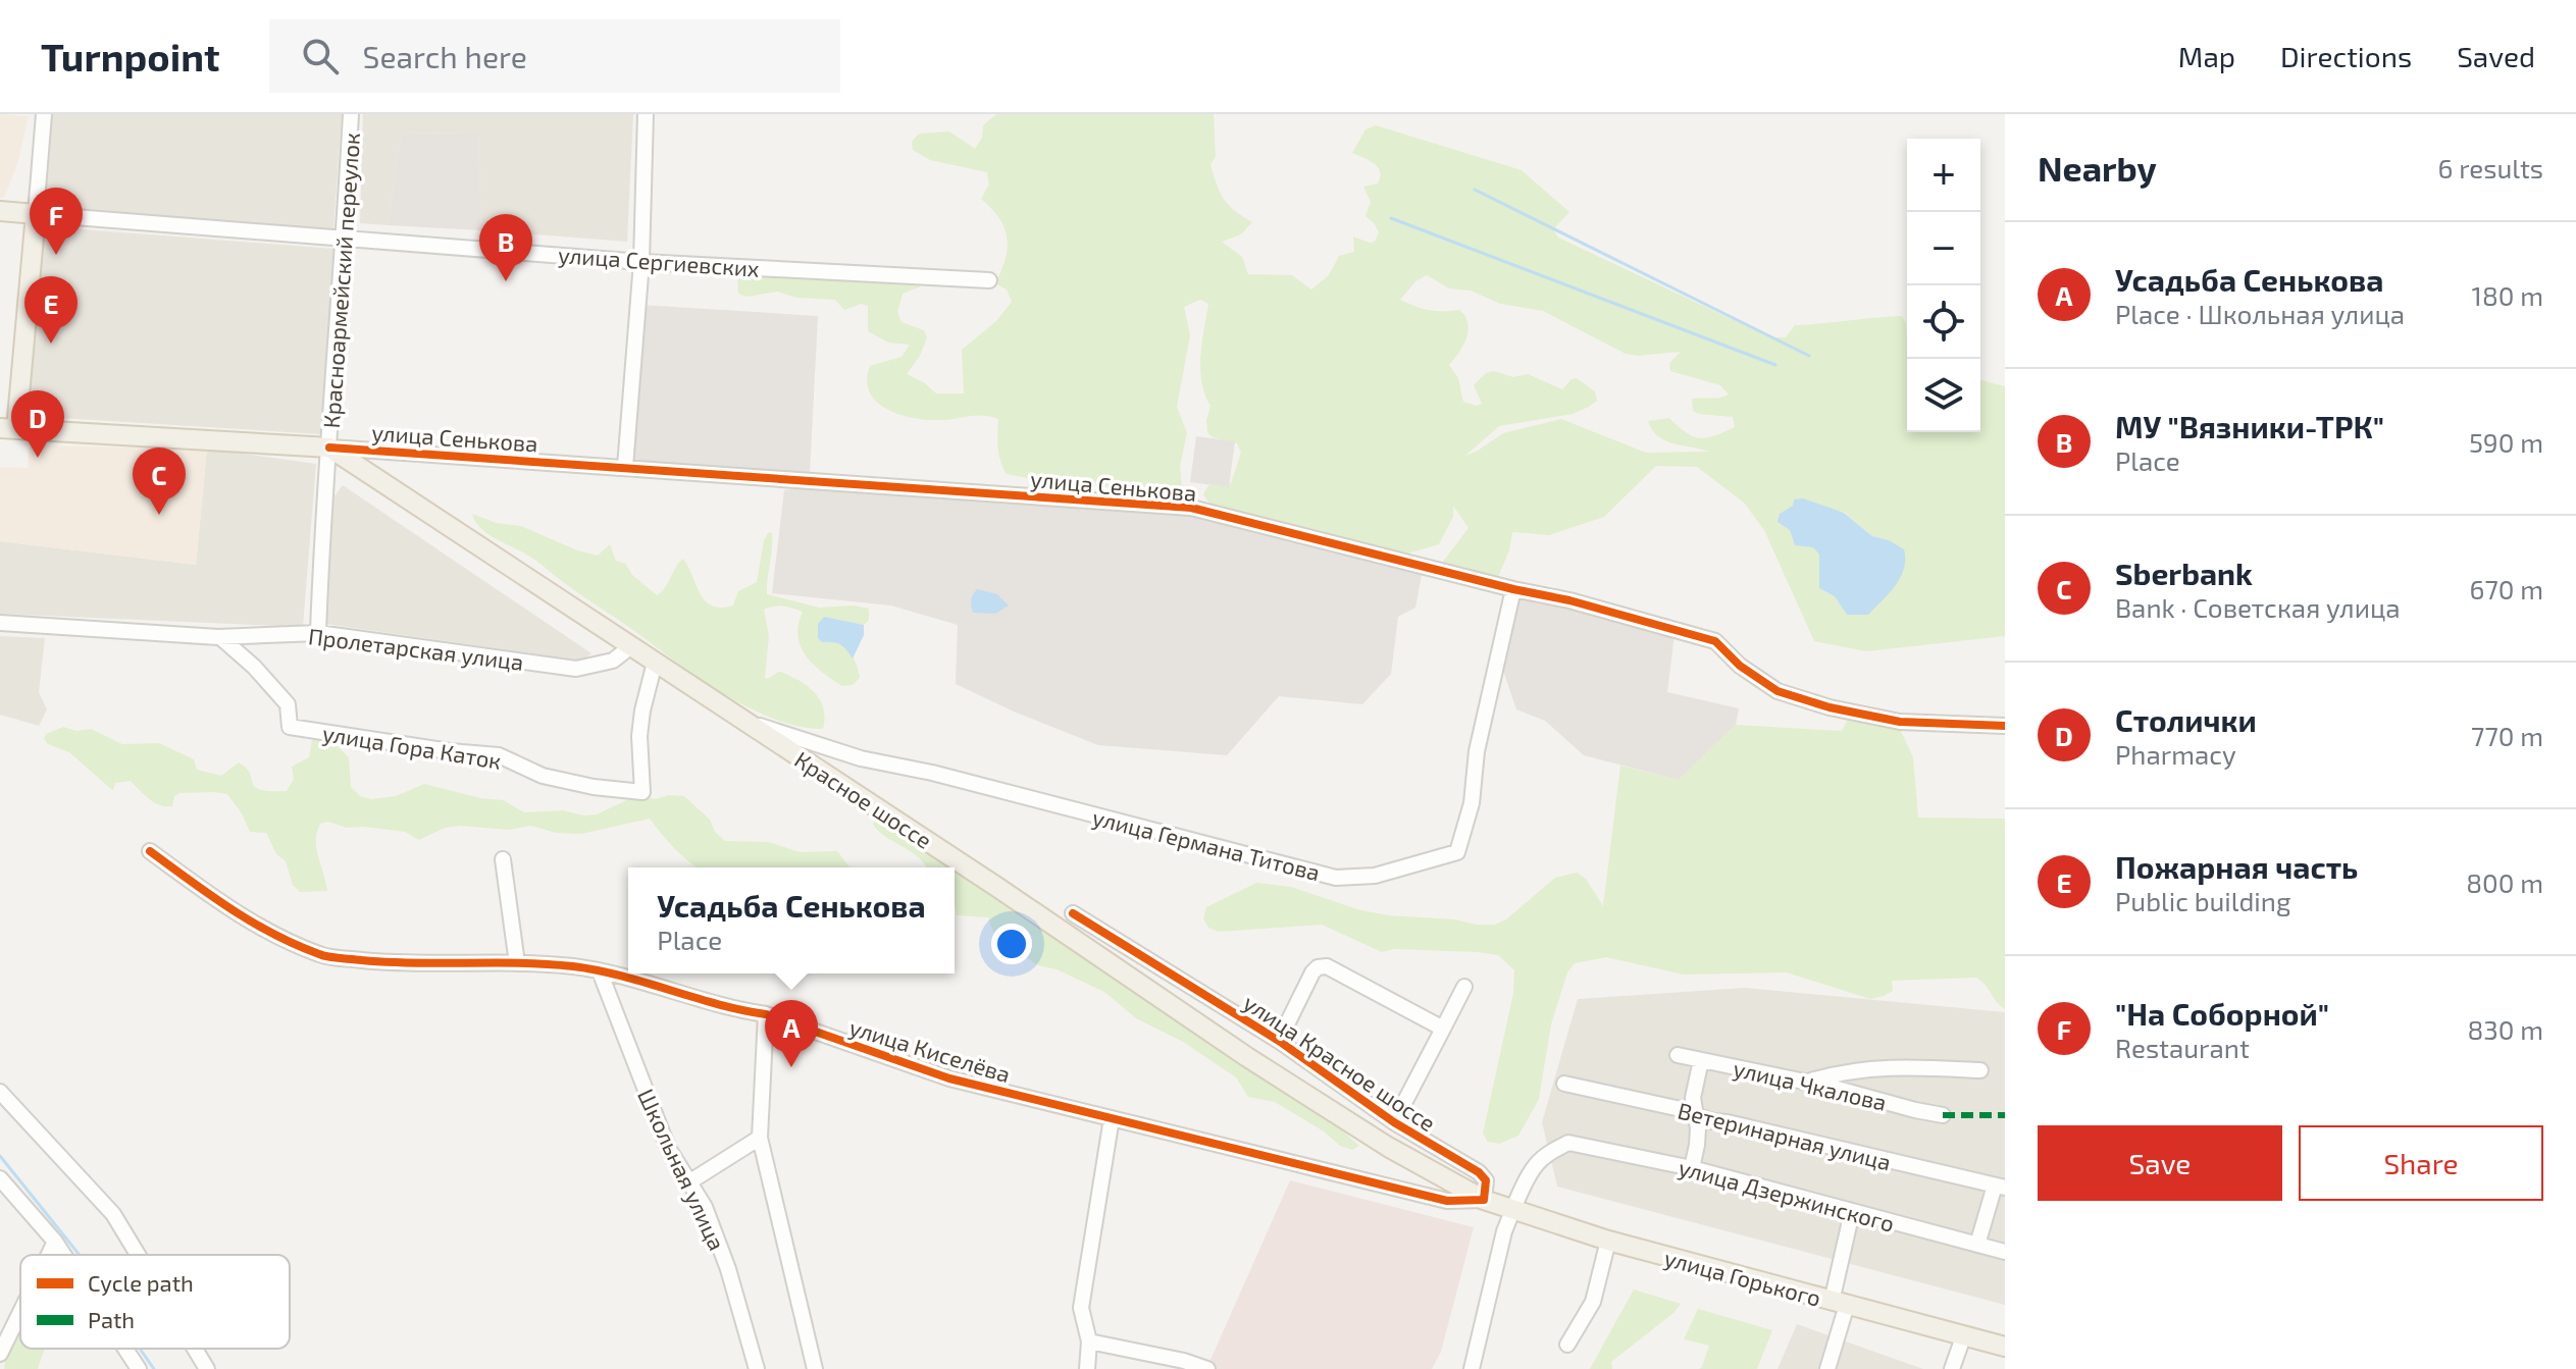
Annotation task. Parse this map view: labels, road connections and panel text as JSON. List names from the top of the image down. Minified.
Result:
{"streets":{"main road":["Красное шоссе","улица Горького"],"street":["улица Сергиевских","Красноармейский переулок","улица Сенькова","Пролетарская улица","улица Гора Каток","улица Германа Титова","улица Киселёва","улица Красное шоссе","улица Чкалова","Ветеринарная улица","Школьная улица","улица Дзержинского"]},"crossings":[["улица Сергиевских","Красноармейский переулок"],["Красноармейский переулок","улица Сенькова"],["Красноармейский переулок","Пролетарская улица"],["Красноармейский переулок","Красное шоссе"],["улица Сенькова","Красное шоссе"],["улица Сенькова","улица Германа Титова"],["Пролетарская улица","улица Гора Каток"],["Пролетарская улица","Красное шоссе"],["улица Гора Каток","Красное шоссе"],["Красное шоссе","улица Германа Титова"],["Красное шоссе","улица Киселёва"],["Красное шоссе","улица Красное шоссе"],["Красное шоссе","улица Горького"],["улица Киселёва","улица Красное шоссе"],["улица Киселёва","Школьная улица"],["улица Киселёва","улица Горького"],["улица Красное шоссе","улица Горького"],["улица Дзержинского","улица Горького"]],"legend":["Cycle path","Path"],"page":{"header":"Turnpoint","search":"Search here","nav":["Map","Directions","Saved"],"heading":["Nearby","6 results"],"map_buttons":["+","−"],"pins":["F","B","E","D","C","A"],"list":[{"mark":"A","name":"Усадьба Сенькова","note":"Place · Школьная улица","value":"180 m"},{"mark":"B","name":"МУ \"Вязники-ТРК\"","note":"Place","value":"590 m"},{"mark":"C","name":"Sberbank","note":"Bank · Советская улица","value":"670 m"},{"mark":"D","name":"Столички","note":"Pharmacy","value":"770 m"},{"mark":"E","name":"Пожарная часть","note":"Public building","value":"800 m"},{"mark":"F","name":"\"На Соборной\"","note":"Restaurant","value":"830 m"}],"popup":["Усадьба Сенькова","Place"],"buttons":["Save","Share"]}}
